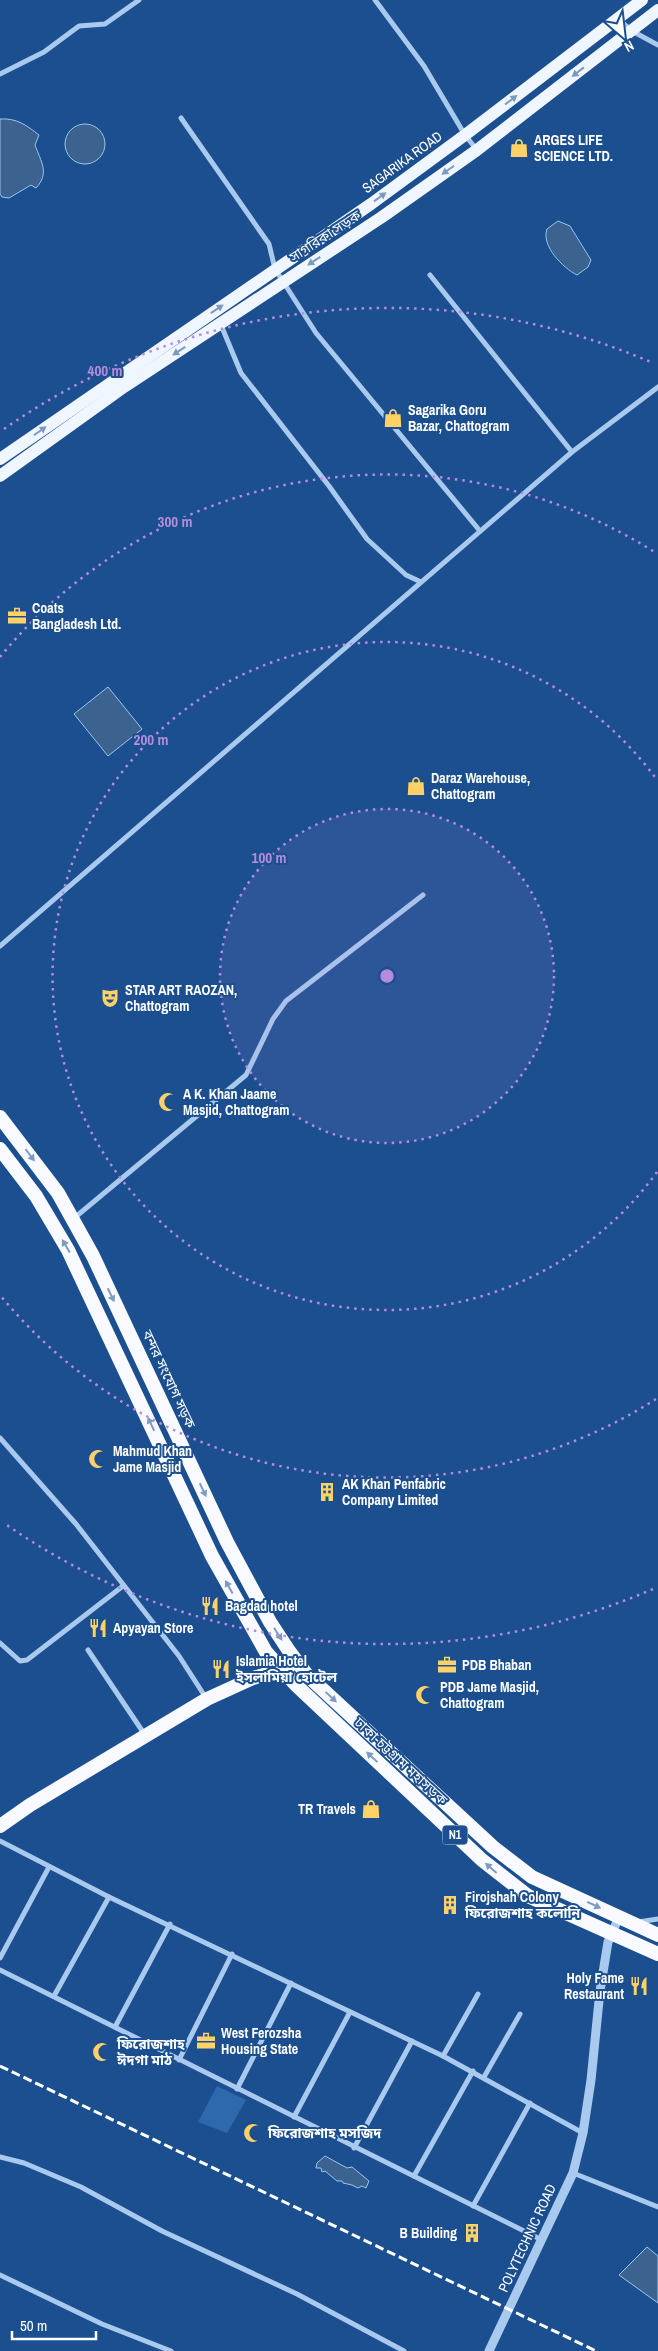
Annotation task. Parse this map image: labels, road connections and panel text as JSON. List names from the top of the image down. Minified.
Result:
{"streets":{"highway":["বন্দর সংযোগ সড়ক","ঢাকা-চট্টগ্রাম মহাসড়ক","N1"],"main road":["SAGARIKA ROAD","সাগরিকা সড়ক"],"street":["POLYTECHNIC ROAD"]},"crossings":[["বন্দর সংযোগ সড়ক","ঢাকা-চট্টগ্রাম মহাসড়ক"],["ঢাকা-চট্টগ্রাম মহাসড়ক","POLYTECHNIC ROAD"]],"one_way":["SAGARIKA ROAD","সাগরিকা সড়ক"],"places":{"shop":["ARGES LIFE SCIENCE LTD.","Sagarika Goru Bazar, Chattogram","Daraz Warehouse, Chattogram","TR Travels"],"office":["Coats Bangladesh Ltd.","PDB Bhaban","West Ferozsha Housing State"],"theatre":["STAR ART RAOZAN, Chattogram"],"mosque":["A K. Khan Jaame Masjid, Chattogram","Mahmud Khan Jame Masjid","PDB Jame Masjid, Chattogram","ফিরোজশাহ ঈদগা মাঠ","ফিরোজশাহ মসজিদ"],"building":["AK Khan Penfabric Company Limited","Firojshah Colony ফিরোজশাহ কলোনি","B Building"],"restaurant":["Bagdad hotel","Apyayan Store","Islamia Hotel ইসলামিয়া হোটেল","Holy Fame Restaurant"]},"scale_bar":"50 m","north":"bottom right","rings":["400 m","300 m","200 m","100 m"]}
